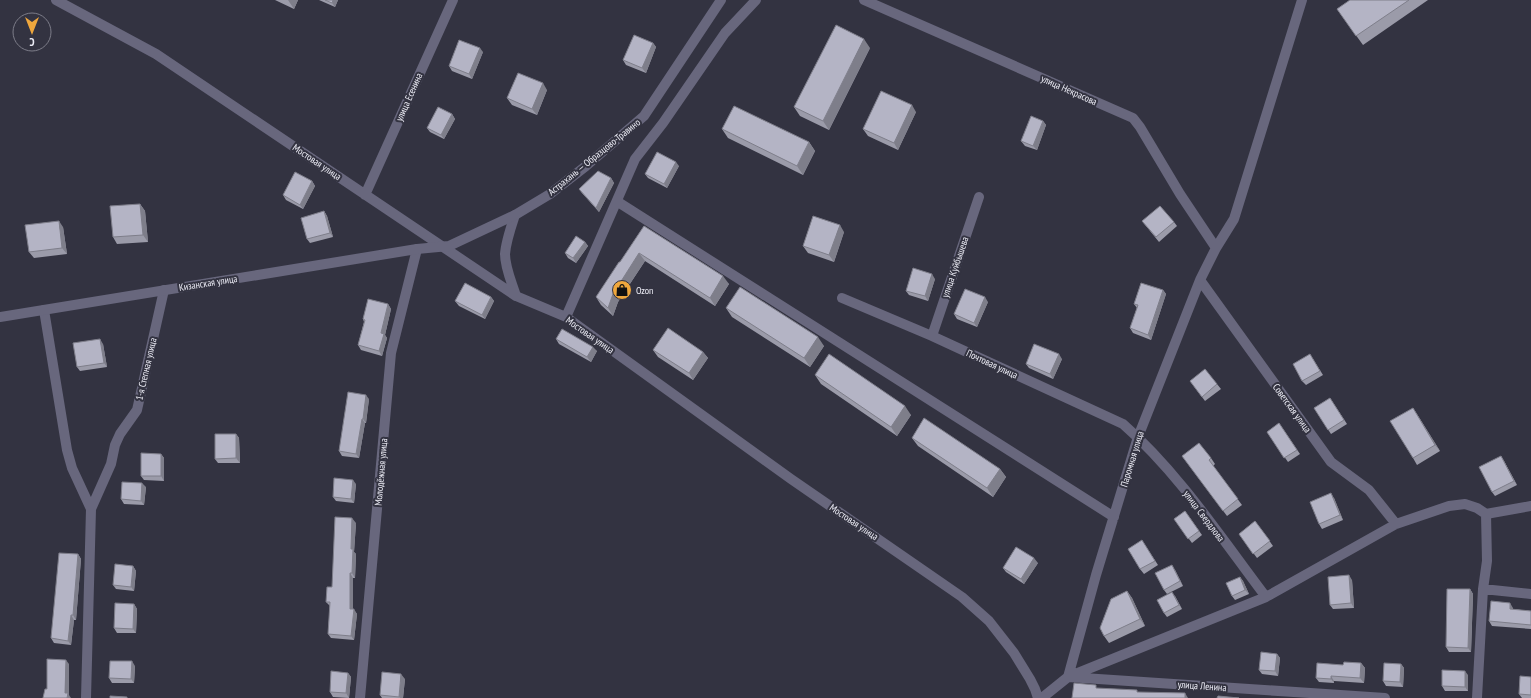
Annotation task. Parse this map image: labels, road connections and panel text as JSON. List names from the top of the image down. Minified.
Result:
{"streets":{"street":["улица Некрасова","улица Есенина","Астрахань — Образцово-Травино","Мостовая улица","улица Куйбышева","Кизанская улица","Почтовая улица","1-я Степная улица","Советская улица","Паромная улица","Молодёжная улица","улица Свердлова","улица Ленина"]},"crossings":[["улица Некрасова","Паромная улица"],["улица Есенина","Мостовая улица"],["Астрахань — Образцово-Травино","Мостовая улица"],["Астрахань — Образцово-Травино","Кизанская улица"],["Астрахань — Образцово-Травино","Молодёжная улица"],["улица Куйбышева","Почтовая улица"],["Кизанская улица","1-я Степная улица"],["Кизанская улица","Молодёжная улица"],["Почтовая улица","Паромная улица"],["Почтовая улица","улица Свердлова"],["Советская улица","Паромная улица"],["Паромная улица","улица Свердлова"],["Паромная улица","улица Ленина"]],"places":{"shop":["Ozon"]},"north":"bottom"}
